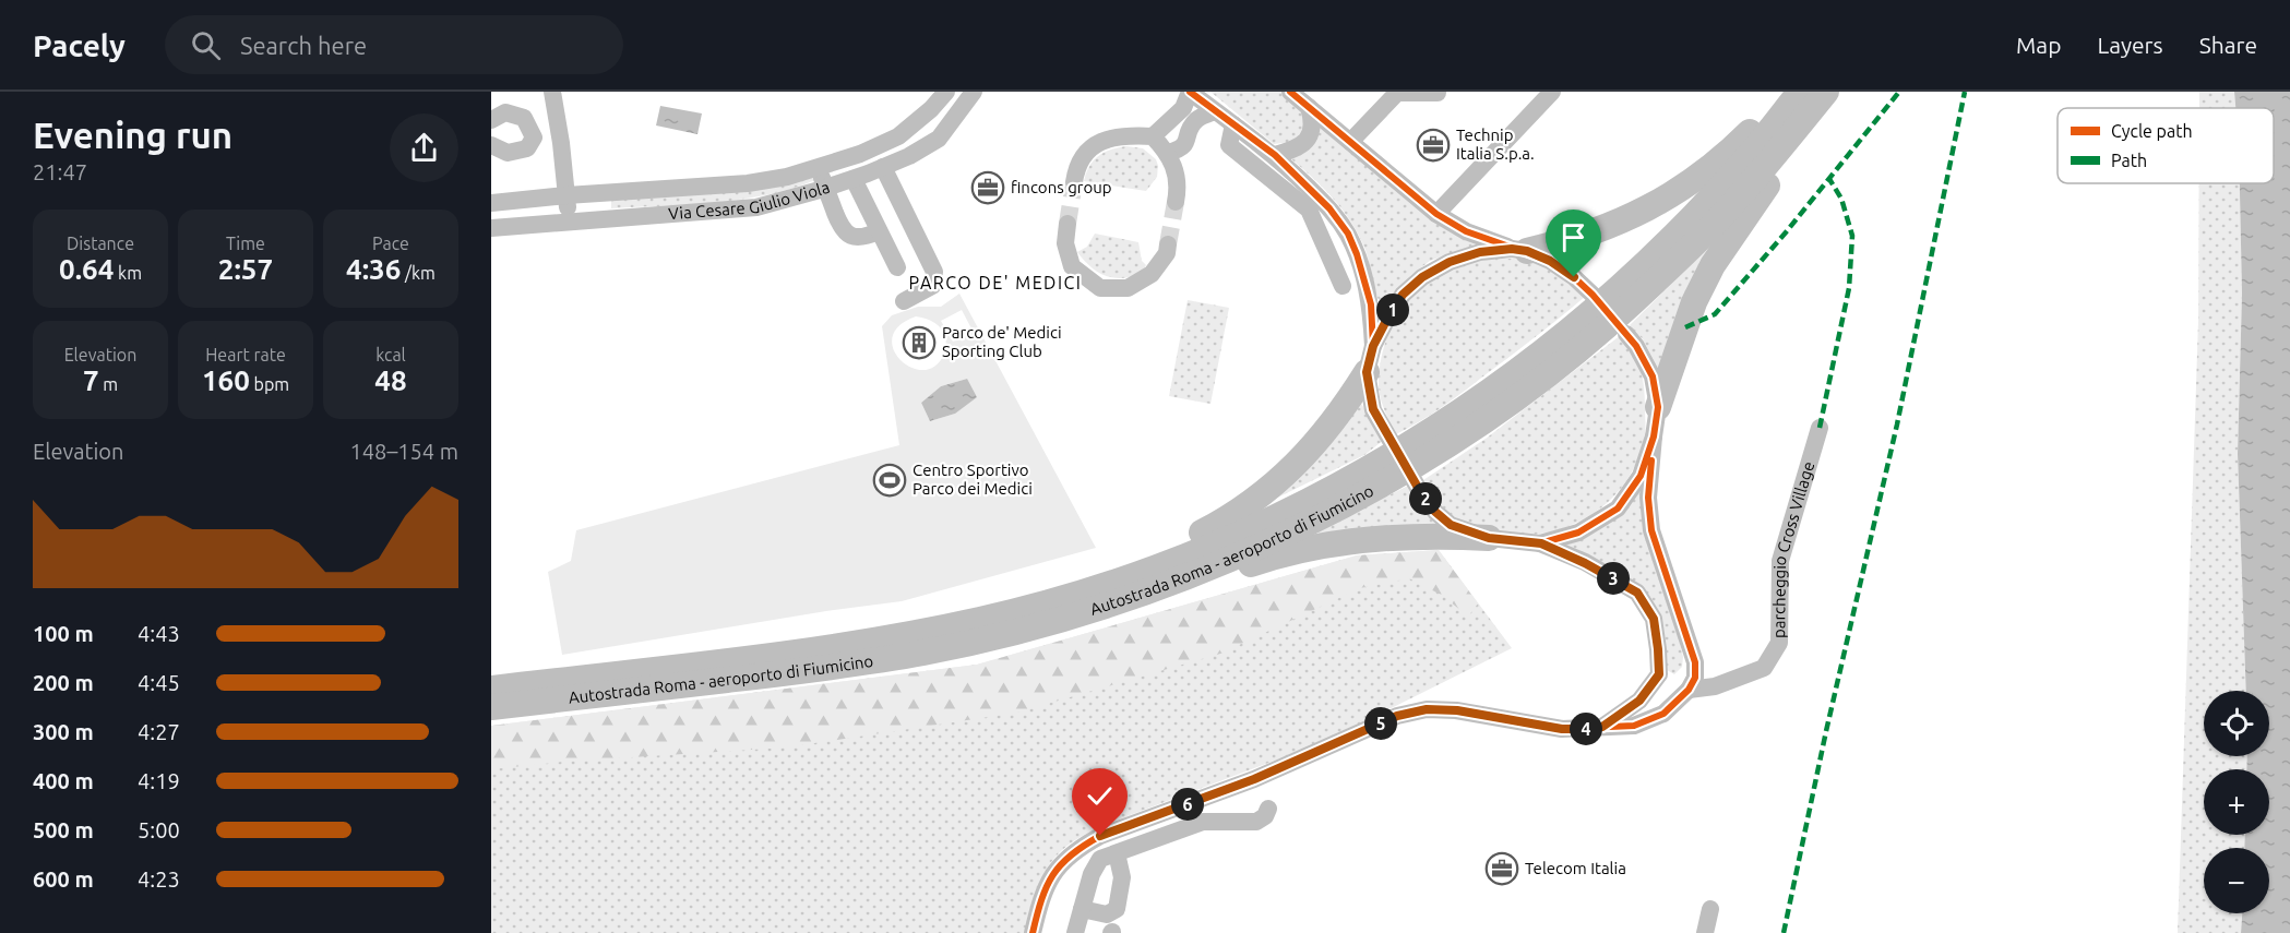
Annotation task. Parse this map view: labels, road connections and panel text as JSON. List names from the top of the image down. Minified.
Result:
{"streets":{"highway":["Autostrada Roma - aeroporto di Fiumicino"],"street":["Via Cesare Giulio Viola","parcheggio Cross Village"]},"districts":["PARCO DE' MEDICI"],"places":{"office":["Technip Italia S.p.a.","fincons group","Telecom Italia"],"building":["Parco de' Medici Sporting Club"],"sports":["Centro Sportivo Parco dei Medici"]},"legend":["Cycle path","Path"],"page":{"header":"Pacely","search":"Search here","nav":["Map","Layers","Share"],"heading":["Evening run","21:47"],"stats":[["Distance","0.64 km"],["Time","2:57"],["Pace","4:36 /km"],["Elevation","7 m"],["Heart rate","160 bpm"],["kcal","48"]],"pins":["1","2","3","5","4","6"],"chart":["Elevation","148–154 m"],"list":[{"name":"100 m","note":"4:43"},{"name":"200 m","note":"4:45"},{"name":"300 m","note":"4:27"},{"name":"400 m","note":"4:19"},{"name":"500 m","note":"5:00"},{"name":"600 m","note":"4:23"}],"map_buttons":["+","−"]}}
